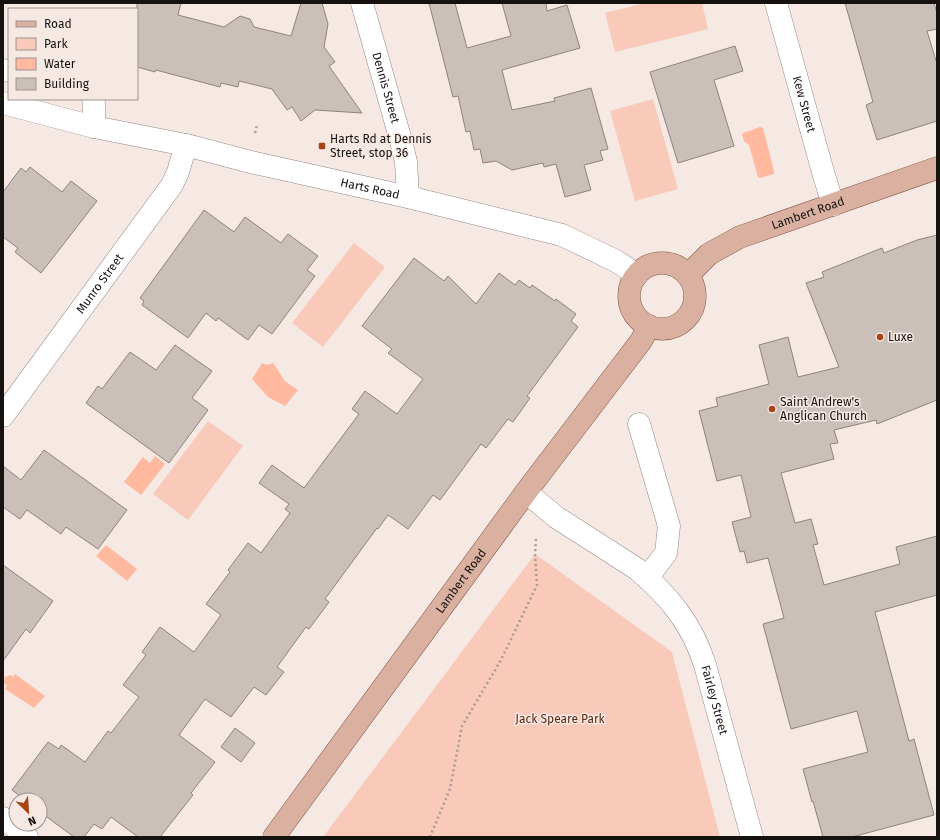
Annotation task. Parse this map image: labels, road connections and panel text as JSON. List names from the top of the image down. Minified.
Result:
{"streets":{"main road":["Lambert Road"],"street":["Dennis Street","Kew Street","Harts Road","Munro Street","Fairley Street"]},"crossings":[["Dennis Street","Harts Road"],["Kew Street","Lambert Road"],["Harts Road","Lambert Road"],["Harts Road","Munro Street"],["Lambert Road","Fairley Street"]],"parks":["Jack Speare Park"],"places":{"transit":["Harts Rd at Dennis Street, stop 36"],"other":["Luxe","Saint Andrew's Anglican Church"]},"legend":["Road","Park","Water","Building"],"north":"bottom right"}
